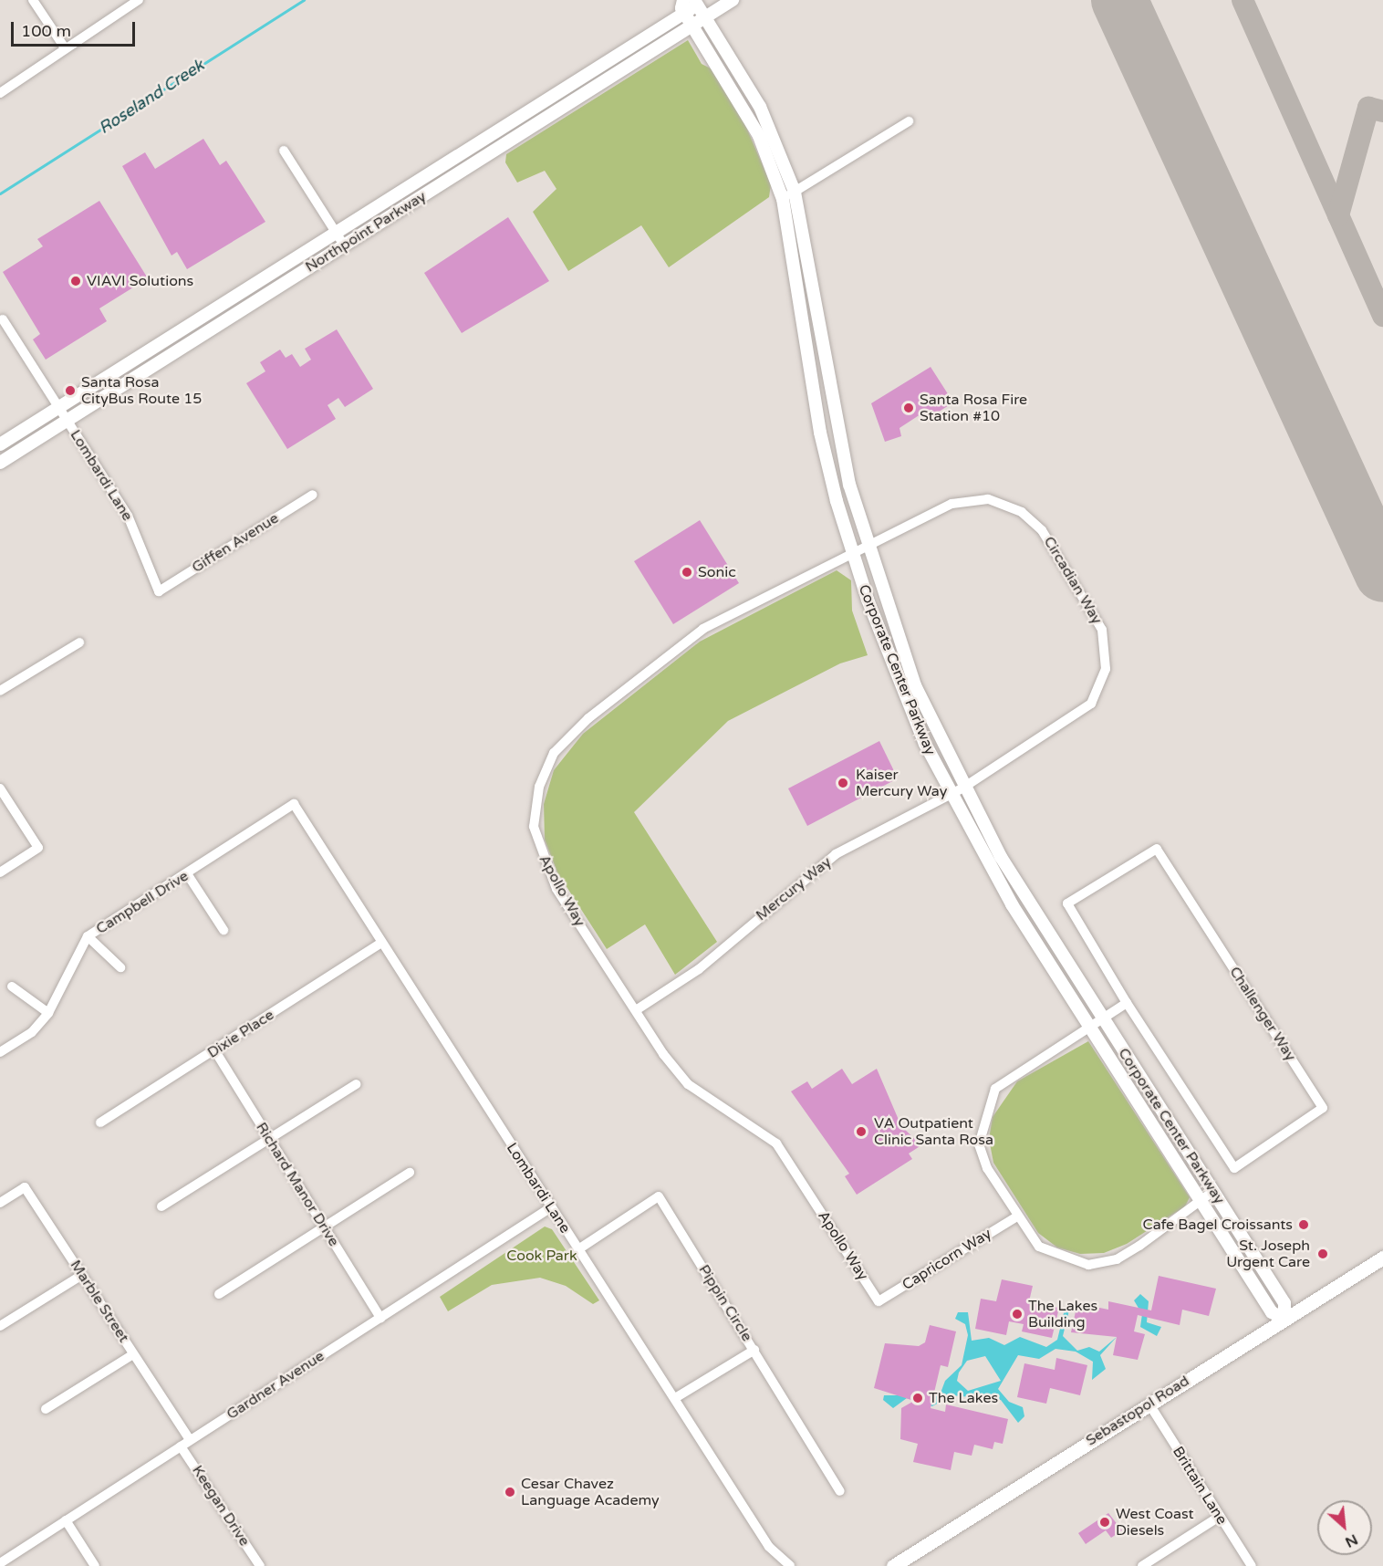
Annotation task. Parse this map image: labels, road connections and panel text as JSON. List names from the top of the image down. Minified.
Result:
{"streets":{"main road":["Sebastopol Road"],"street":["Northpoint Parkway","Lombardi Lane","Giffen Avenue","Circadian Way","Corporate Center Parkway","Mercury Way","Apollo Way","Campbell Drive","Challenger Way","Dixie Place","Richard Manor Drive","Capricorn Way","Marble Street","Pippin Circle","Gardner Avenue","Brittain Lane","Keegan Drive"]},"crossings":[["Northpoint Parkway","Lombardi Lane"],["Northpoint Parkway","Corporate Center Parkway"],["Lombardi Lane","Giffen Avenue"],["Lombardi Lane","Campbell Drive"],["Lombardi Lane","Dixie Place"],["Lombardi Lane","Pippin Circle"],["Lombardi Lane","Gardner Avenue"],["Circadian Way","Corporate Center Parkway"],["Circadian Way","Mercury Way"],["Circadian Way","Apollo Way"],["Corporate Center Parkway","Mercury Way"],["Corporate Center Parkway","Apollo Way"],["Corporate Center Parkway","Sebastopol Road"],["Mercury Way","Apollo Way"],["Apollo Way","Capricorn Way"],["Dixie Place","Richard Manor Drive"],["Richard Manor Drive","Gardner Avenue"],["Marble Street","Gardner Avenue"],["Marble Street","Keegan Drive"],["Gardner Avenue","Keegan Drive"],["Sebastopol Road","Brittain Lane"]],"water":["Roseland Creek"],"parks":["Cook Park"],"places":["VIAVI Solutions","Santa Rosa CityBus Route 15","Santa Rosa Fire Station #10","Sonic","Kaiser Mercury Way","VA Outpatient Clinic Santa Rosa","Cafe Bagel Croissants","St. Joseph Urgent Care","The Lakes Building","The Lakes","Cesar Chavez Language Academy","West Coast Diesels"],"scale_bar":"100 m","north":"bottom right"}
